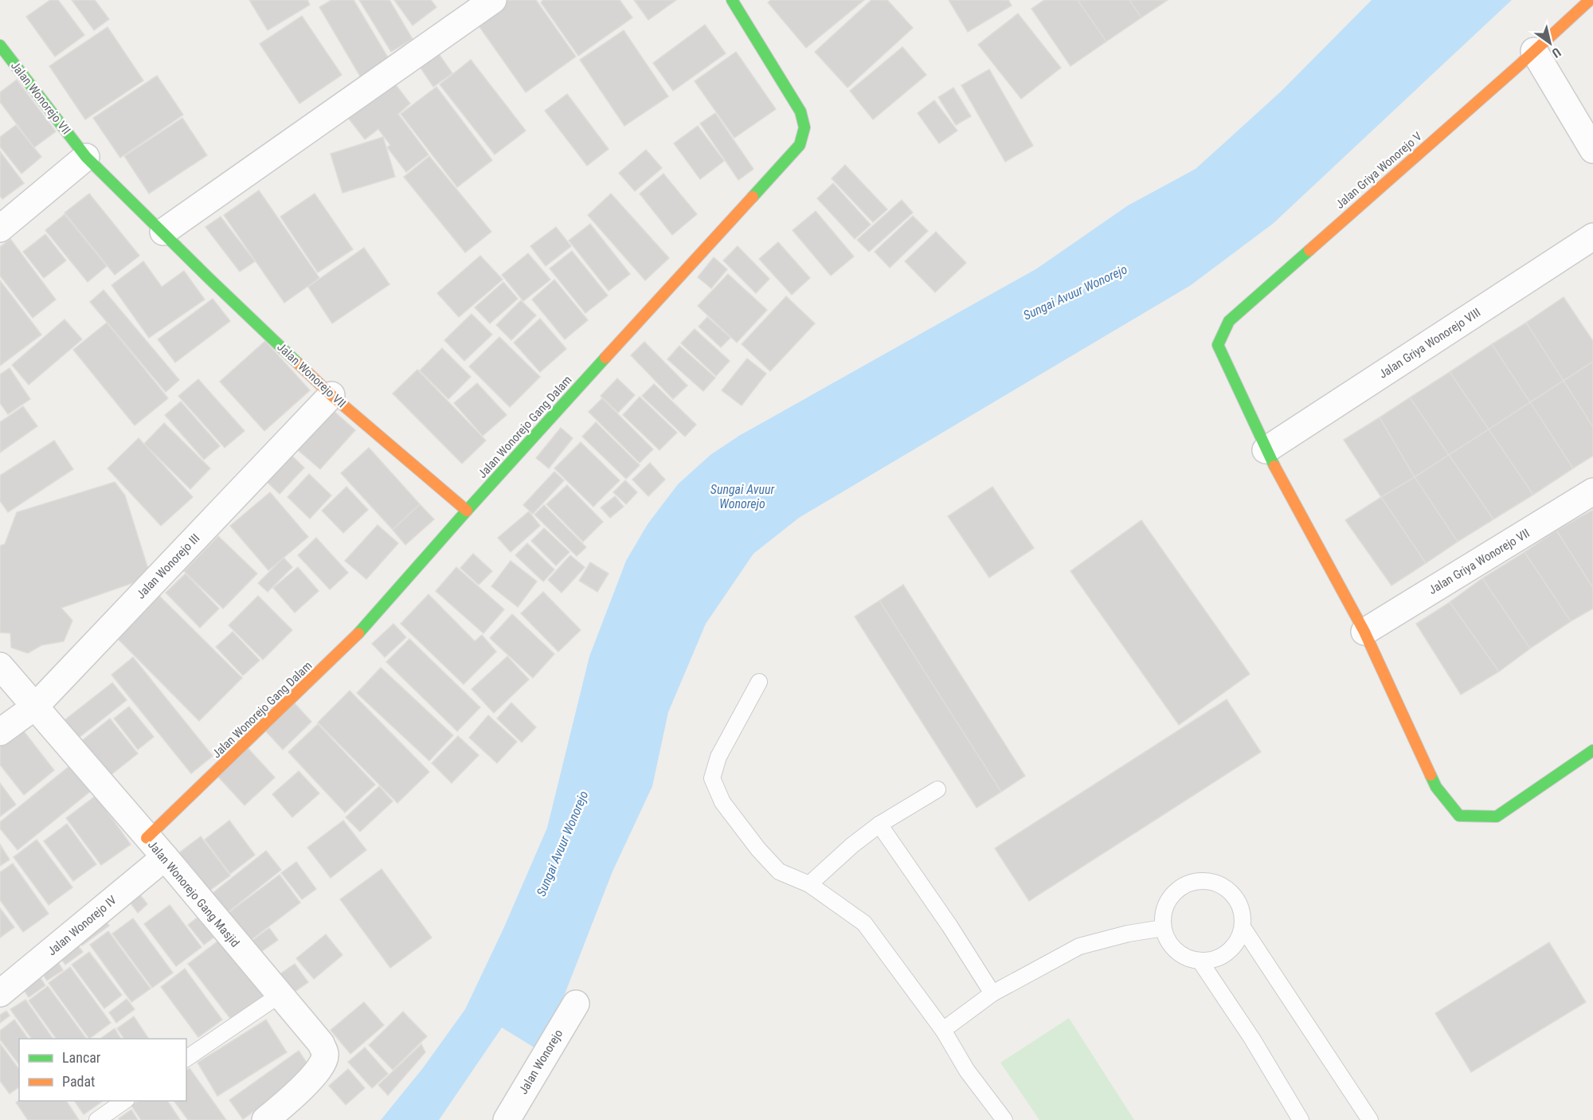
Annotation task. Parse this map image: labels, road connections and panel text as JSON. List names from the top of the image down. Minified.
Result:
{"streets":{"street":["Jalan Wonorejo VII","Jalan Griya Wonorejo V","Jalan Griya Wonorejo VIII","Jalan Wonorejo Gang Dalam","Jalan Griya Wonorejo VII","Jalan Wonorejo III","Jalan Wonorejo Gang Masjid","Jalan Wonorejo IV","Jalan Wonorejo"]},"crossings":[["Jalan Wonorejo VII","Jalan Wonorejo Gang Dalam"],["Jalan Wonorejo VII","Jalan Wonorejo III"],["Jalan Griya Wonorejo V","Jalan Griya Wonorejo VIII"],["Jalan Wonorejo Gang Dalam","Jalan Wonorejo Gang Masjid"],["Jalan Wonorejo III","Jalan Wonorejo Gang Masjid"],["Jalan Wonorejo Gang Masjid","Jalan Wonorejo IV"]],"water":["Sungai Avuur Wonorejo"],"legend":["Lancar","Padat"],"north":"bottom right"}
